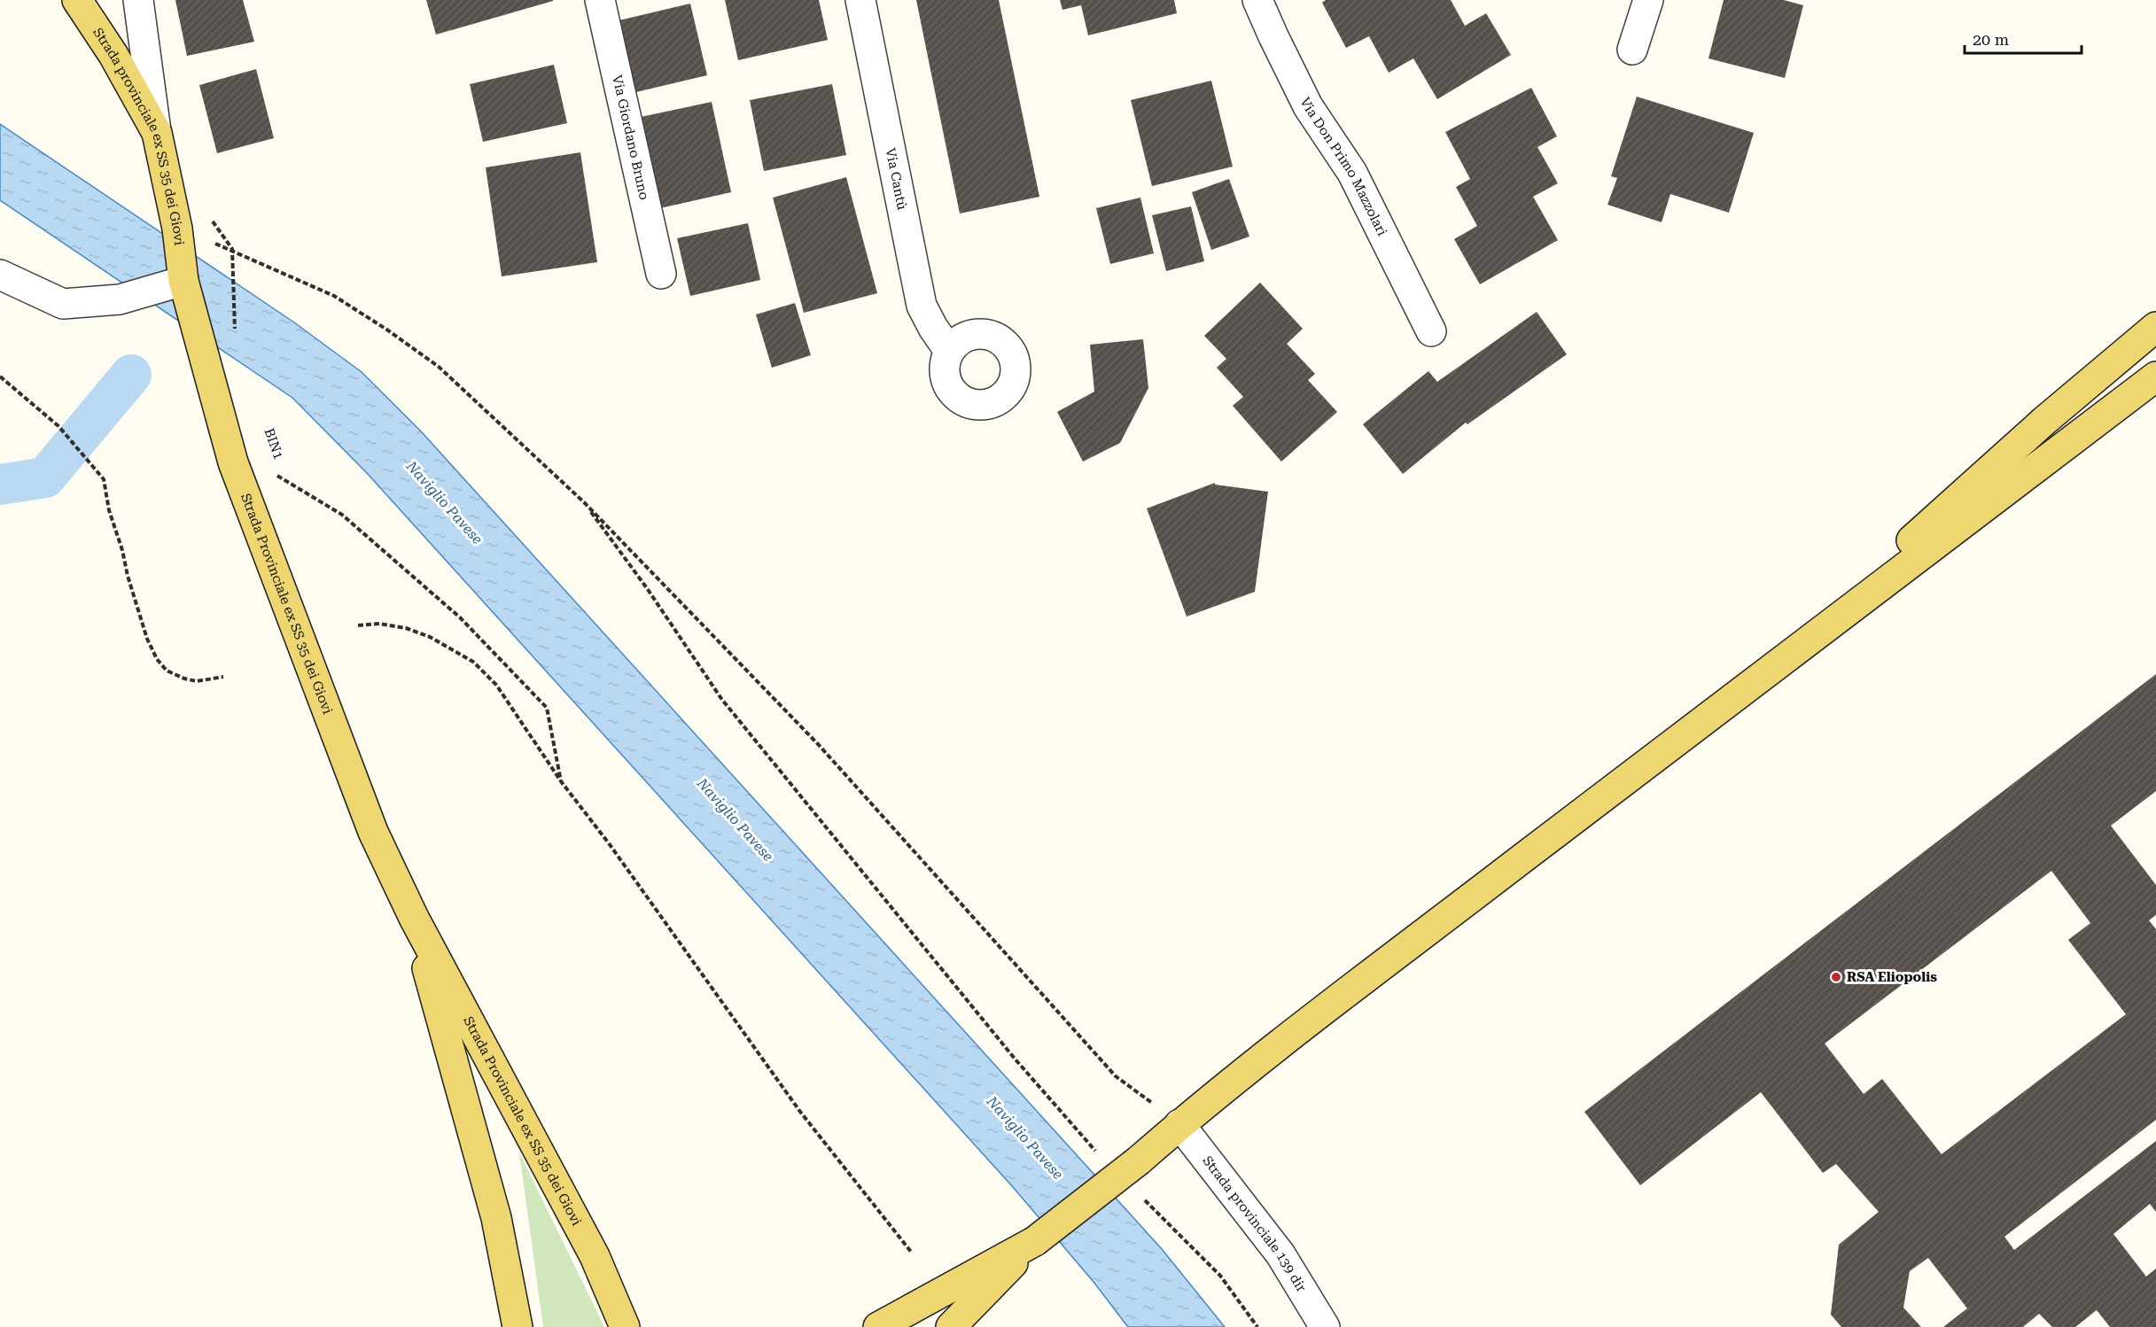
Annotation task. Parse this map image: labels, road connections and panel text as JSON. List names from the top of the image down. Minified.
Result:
{"streets":{"main road":["Strada provinciale ex SS 35 dei Giovi","Strada Provinciale ex SS 35 dei Giovi"],"street":["Via Giordano Bruno","Via Don Primo Mazzolari","Via Cantù","Strada provinciale 139 dir"],"path":["BIN1"]},"crossings":[["Strada provinciale ex SS 35 dei Giovi","Strada Provinciale ex SS 35 dei Giovi"]],"water":["Naviglio Pavese"],"places":["RSA Eliopolis"],"scale_bar":"20 m"}
